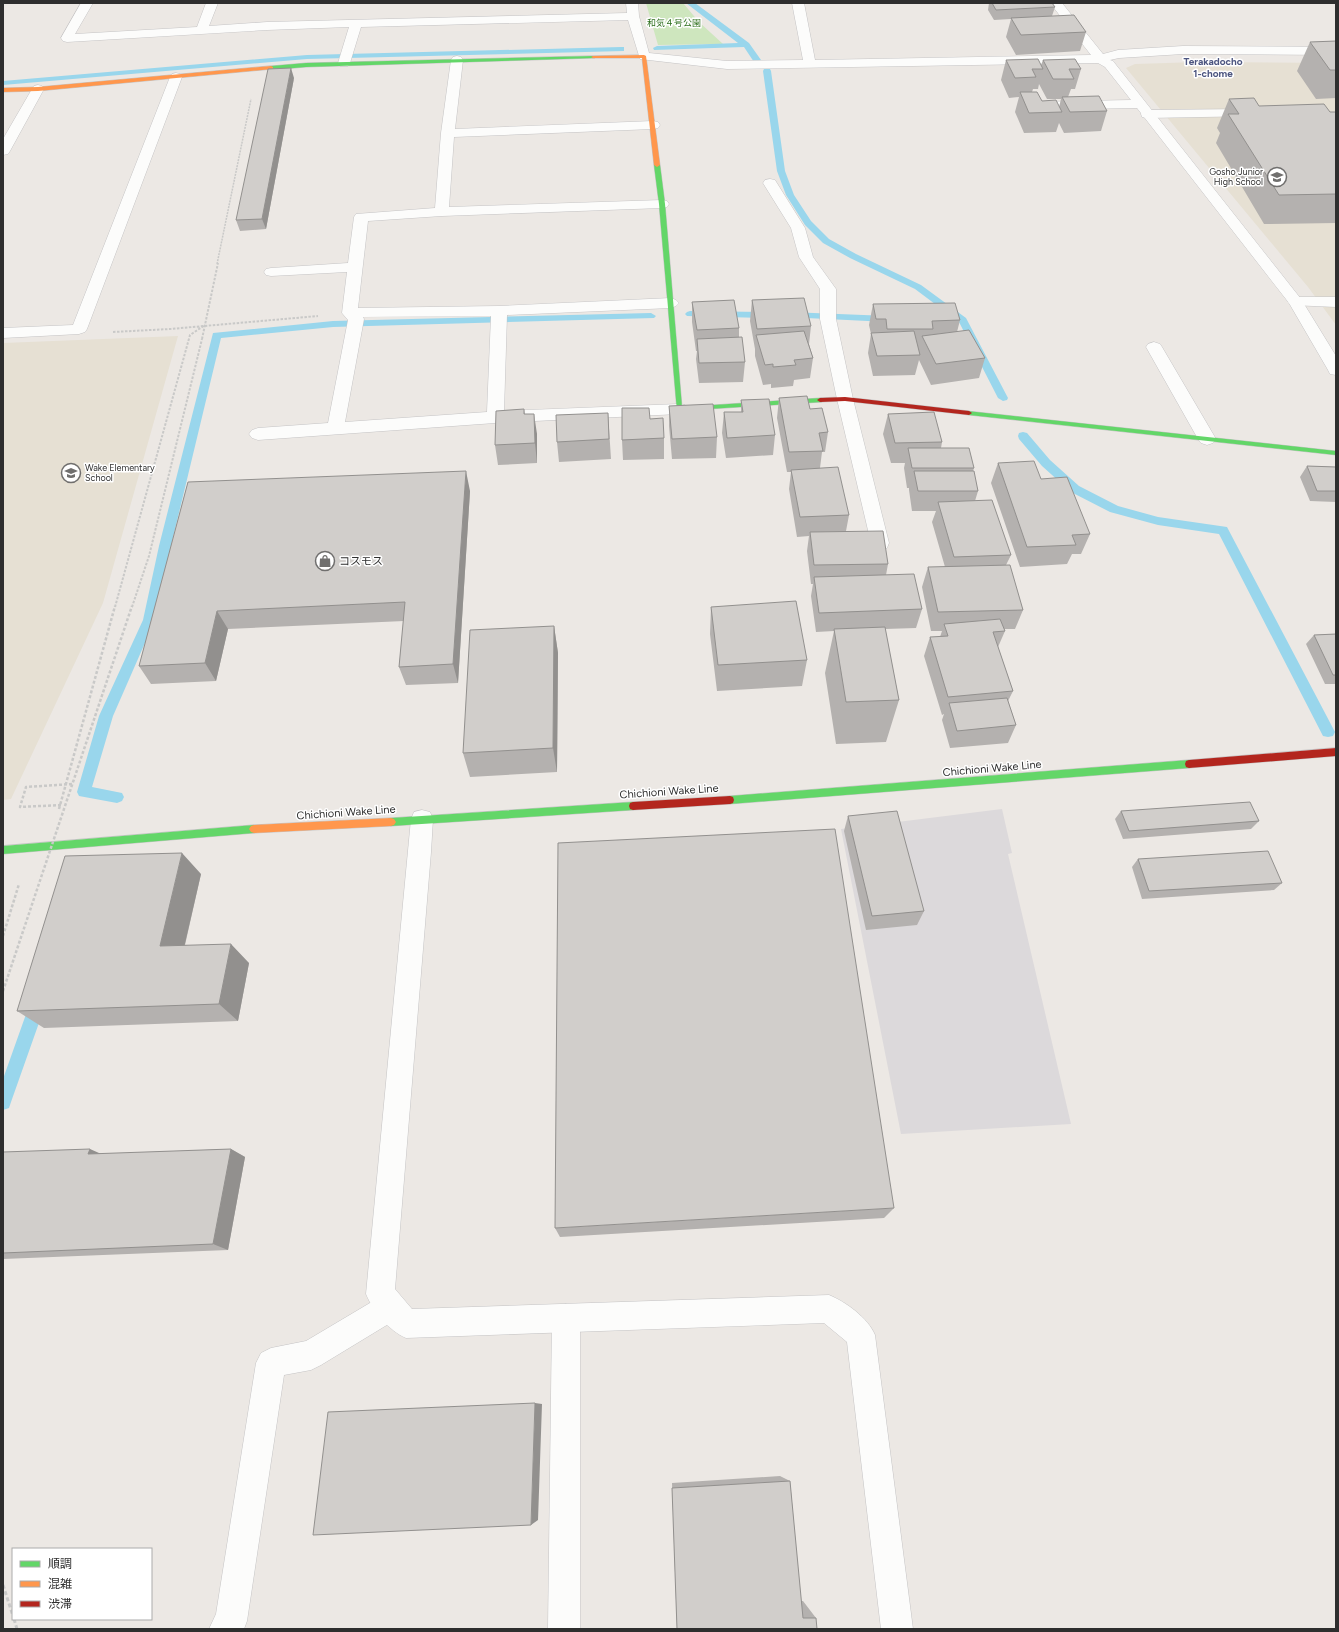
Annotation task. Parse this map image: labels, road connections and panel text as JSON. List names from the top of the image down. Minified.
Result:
{"streets":{"street":["Chichioni Wake Line"]},"districts":["Terakadocho 1-chome"],"parks":["和気４号公園"],"places":{"school or university":["Gosho Junior High School","Wake Elementary School"],"shop":["コスモス"]},"legend":["順調","混雑","渋滞"]}
